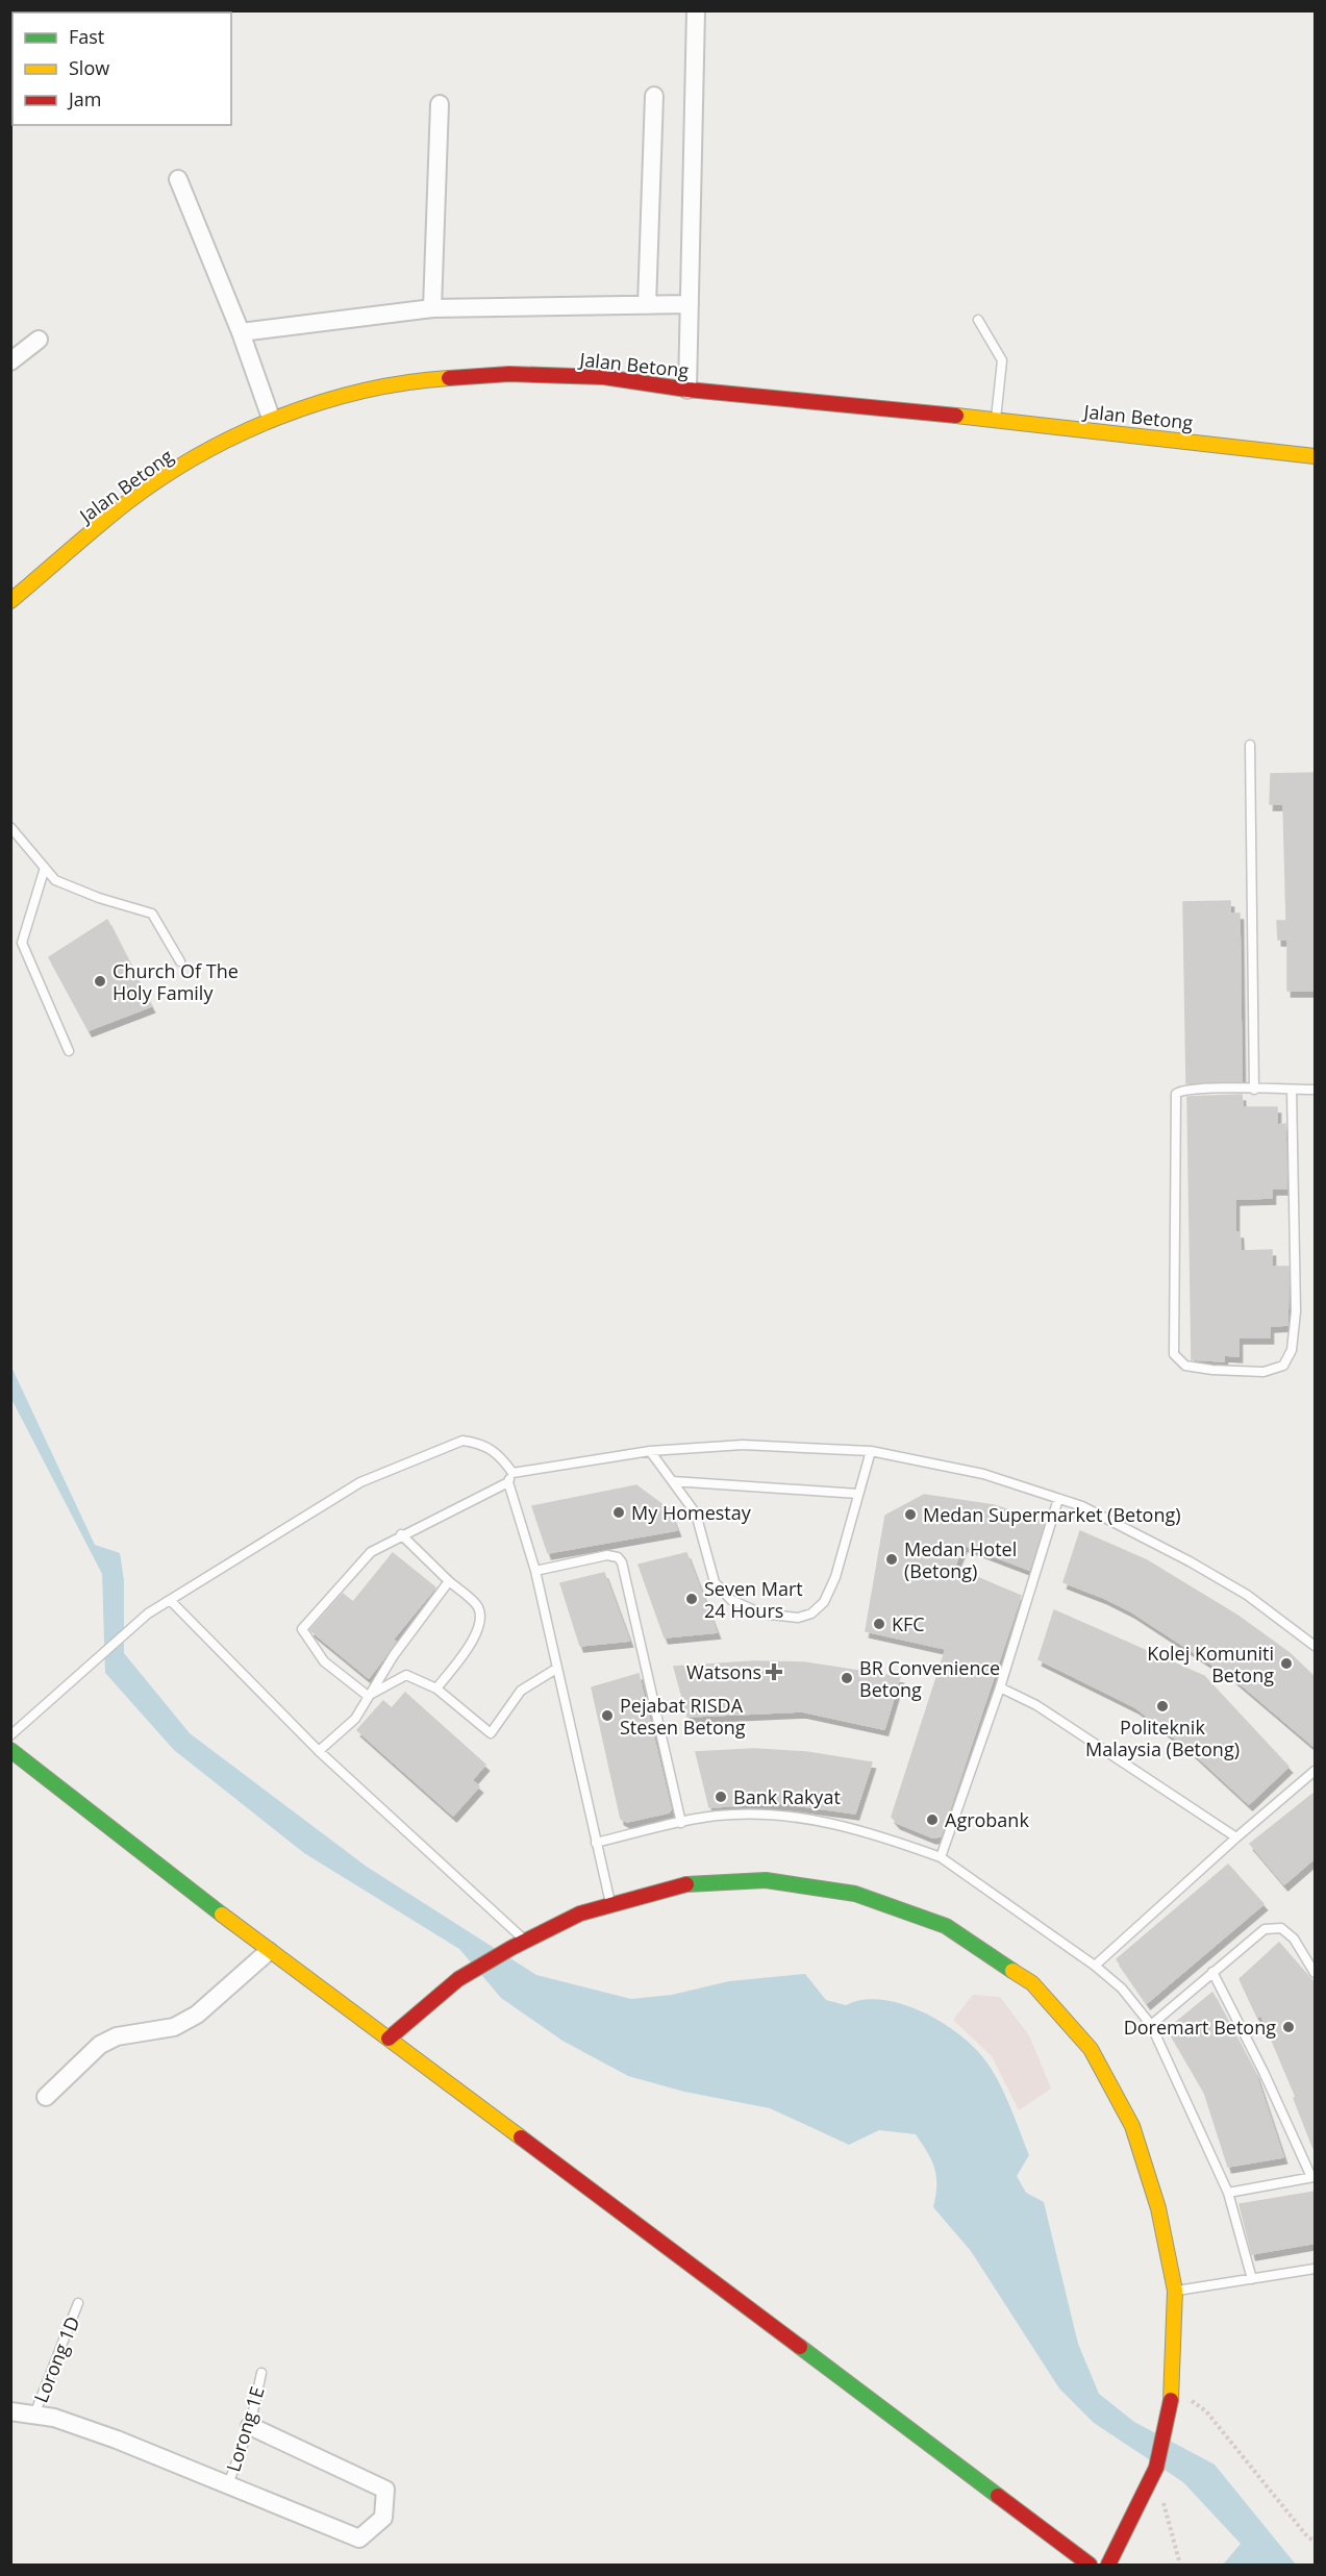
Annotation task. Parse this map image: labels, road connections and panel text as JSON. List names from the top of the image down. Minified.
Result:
{"streets":{"street":["Jalan Betong"],"lane":["Lorong 1D","Lorong 1E"]},"places":{"other":["Church Of The Holy Family","My Homestay","Medan Supermarket (Betong)","Medan Hotel (Betong)","Seven Mart 24 Hours","KFC","Kolej Komuniti Betong","BR Convenience Betong","Politeknik Malaysia (Betong)","Pejabat RISDA Stesen Betong","Bank Rakyat","Agrobank","Doremart Betong"],"health":["Watsons"]},"legend":["Fast","Slow","Jam"]}
